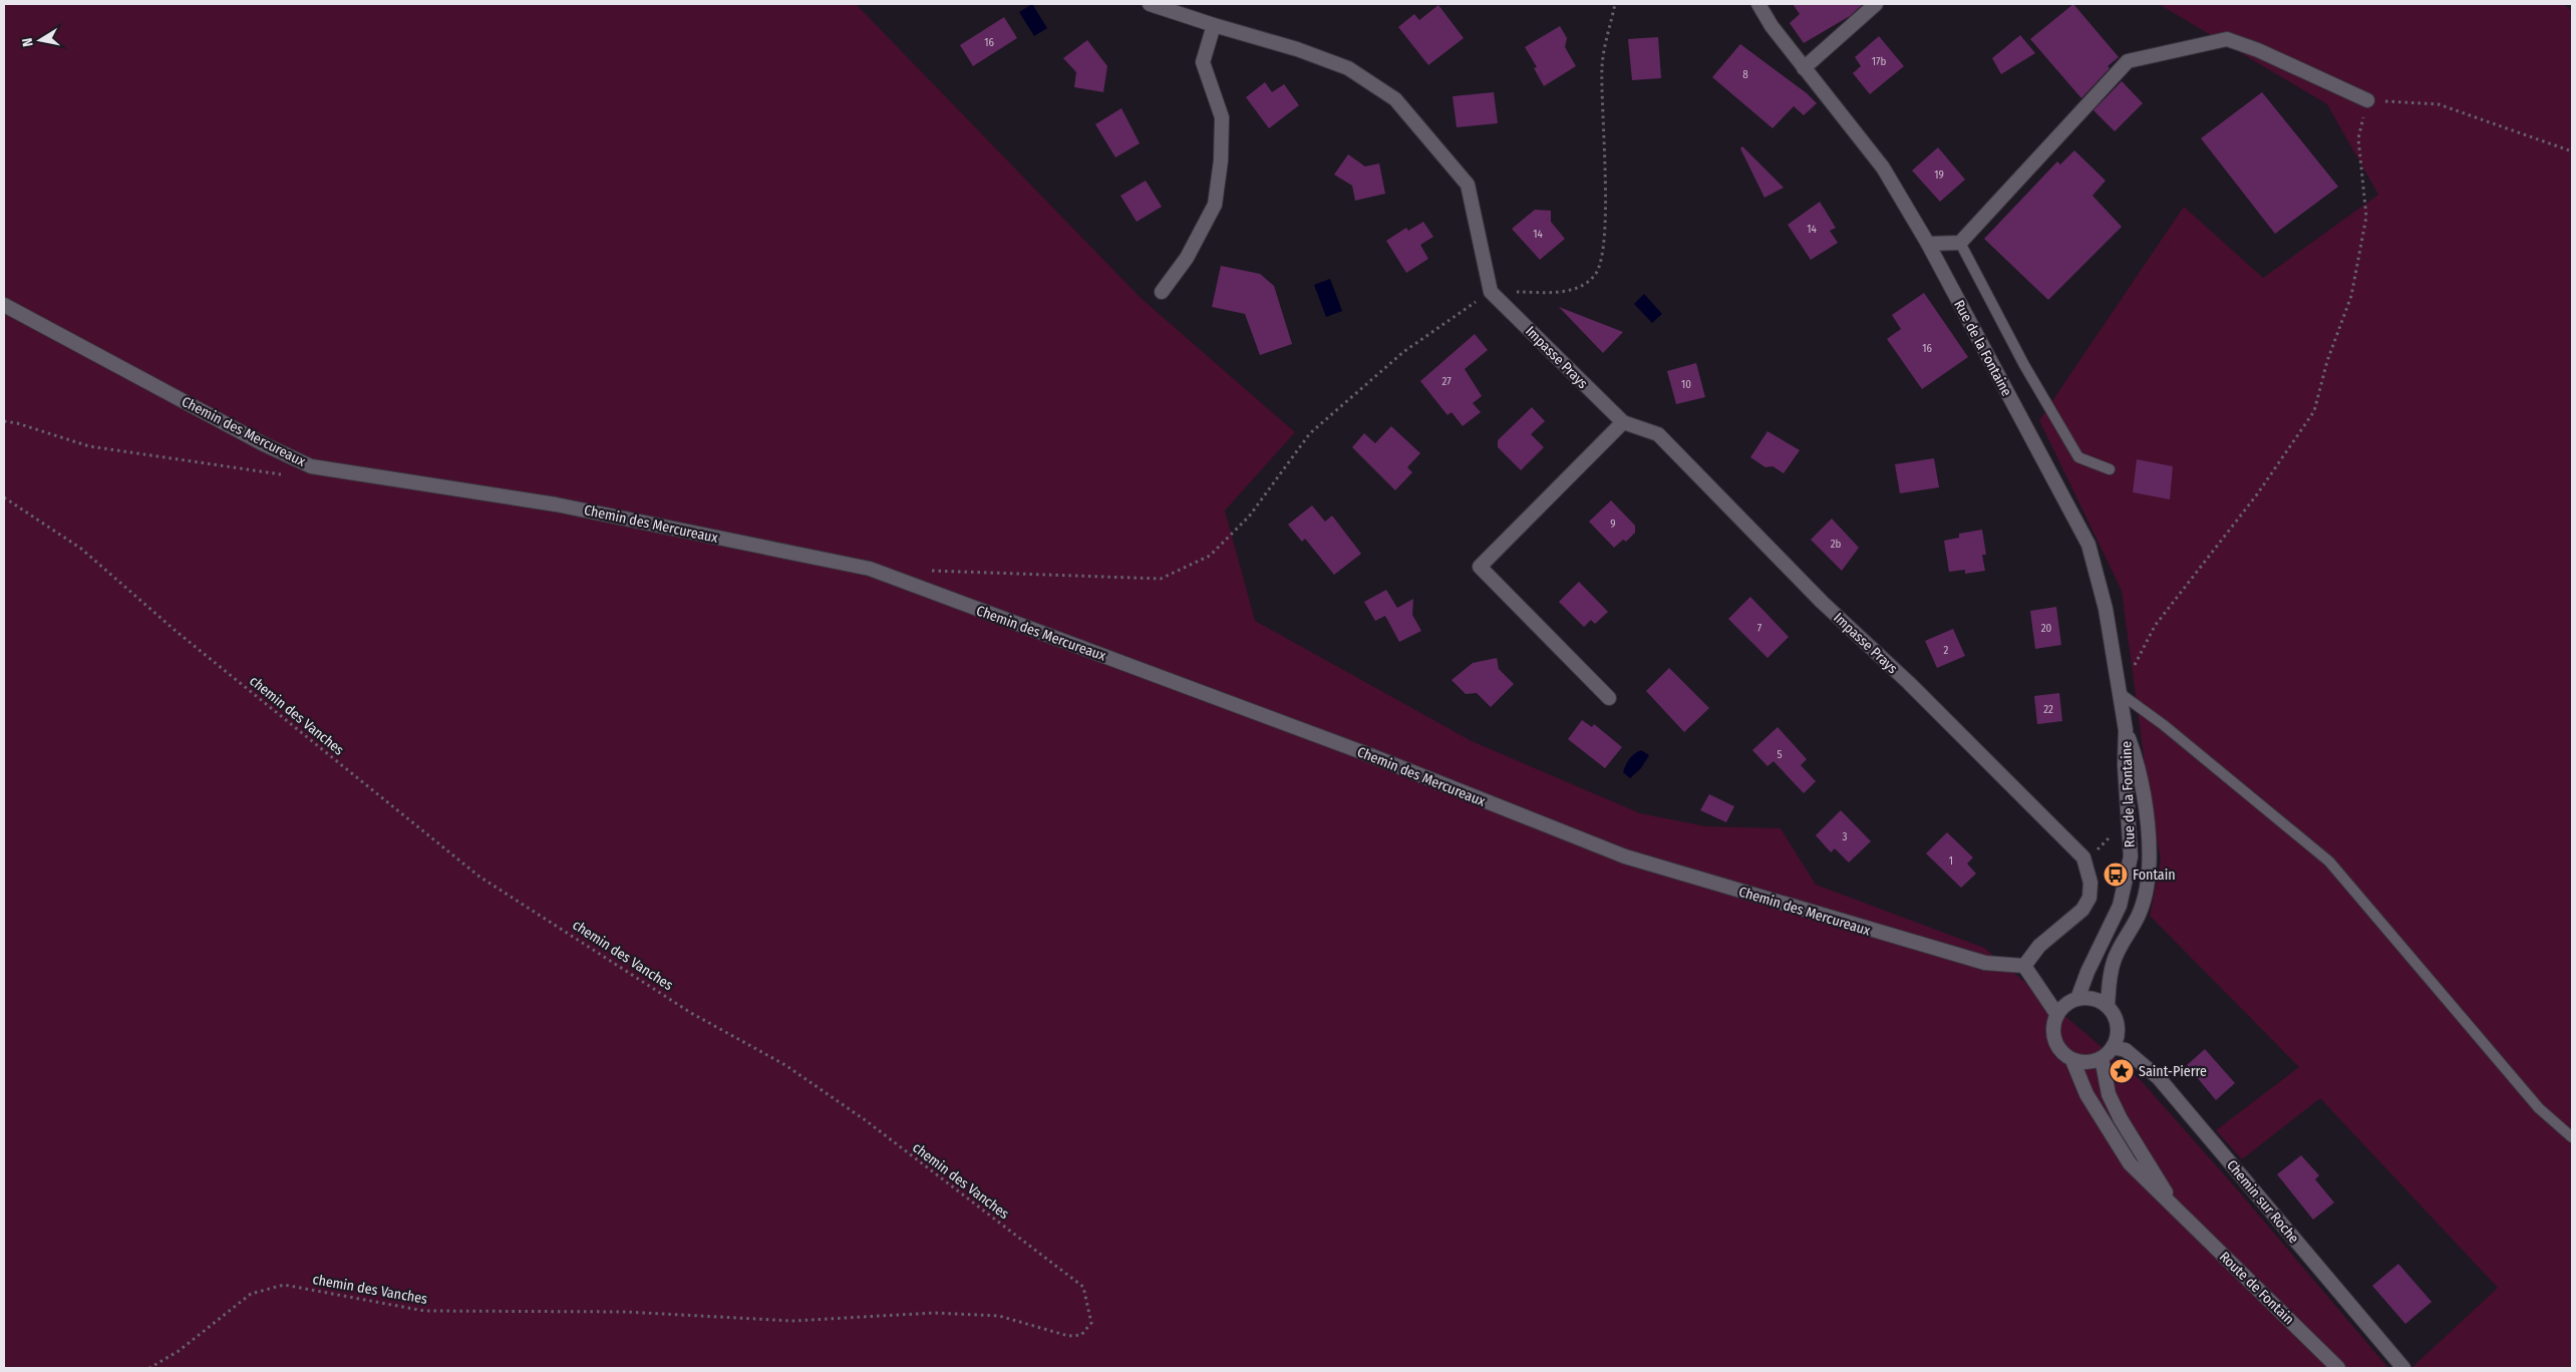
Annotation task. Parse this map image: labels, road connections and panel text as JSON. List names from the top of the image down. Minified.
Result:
{"streets":{"street":["Rue de la Fontaine","Impasse Prays","Chemin des Mercureaux","Chemin sur Roche","Route de Fontain"],"path":["chemin des Vanches"]},"crossings":[["Rue de la Fontaine","Chemin sur Roche"],["Rue de la Fontaine","Route de Fontain"],["Impasse Prays","Chemin des Mercureaux"],["Chemin sur Roche","Route de Fontain"]],"places":{"bus stop":["Fontain"],"place":["Saint-Pierre"]},"house_numbers":["16","17b","8","19","14","14","16","27","10","9","2b","7","20","2","22","5","3","1"],"north":"left"}
